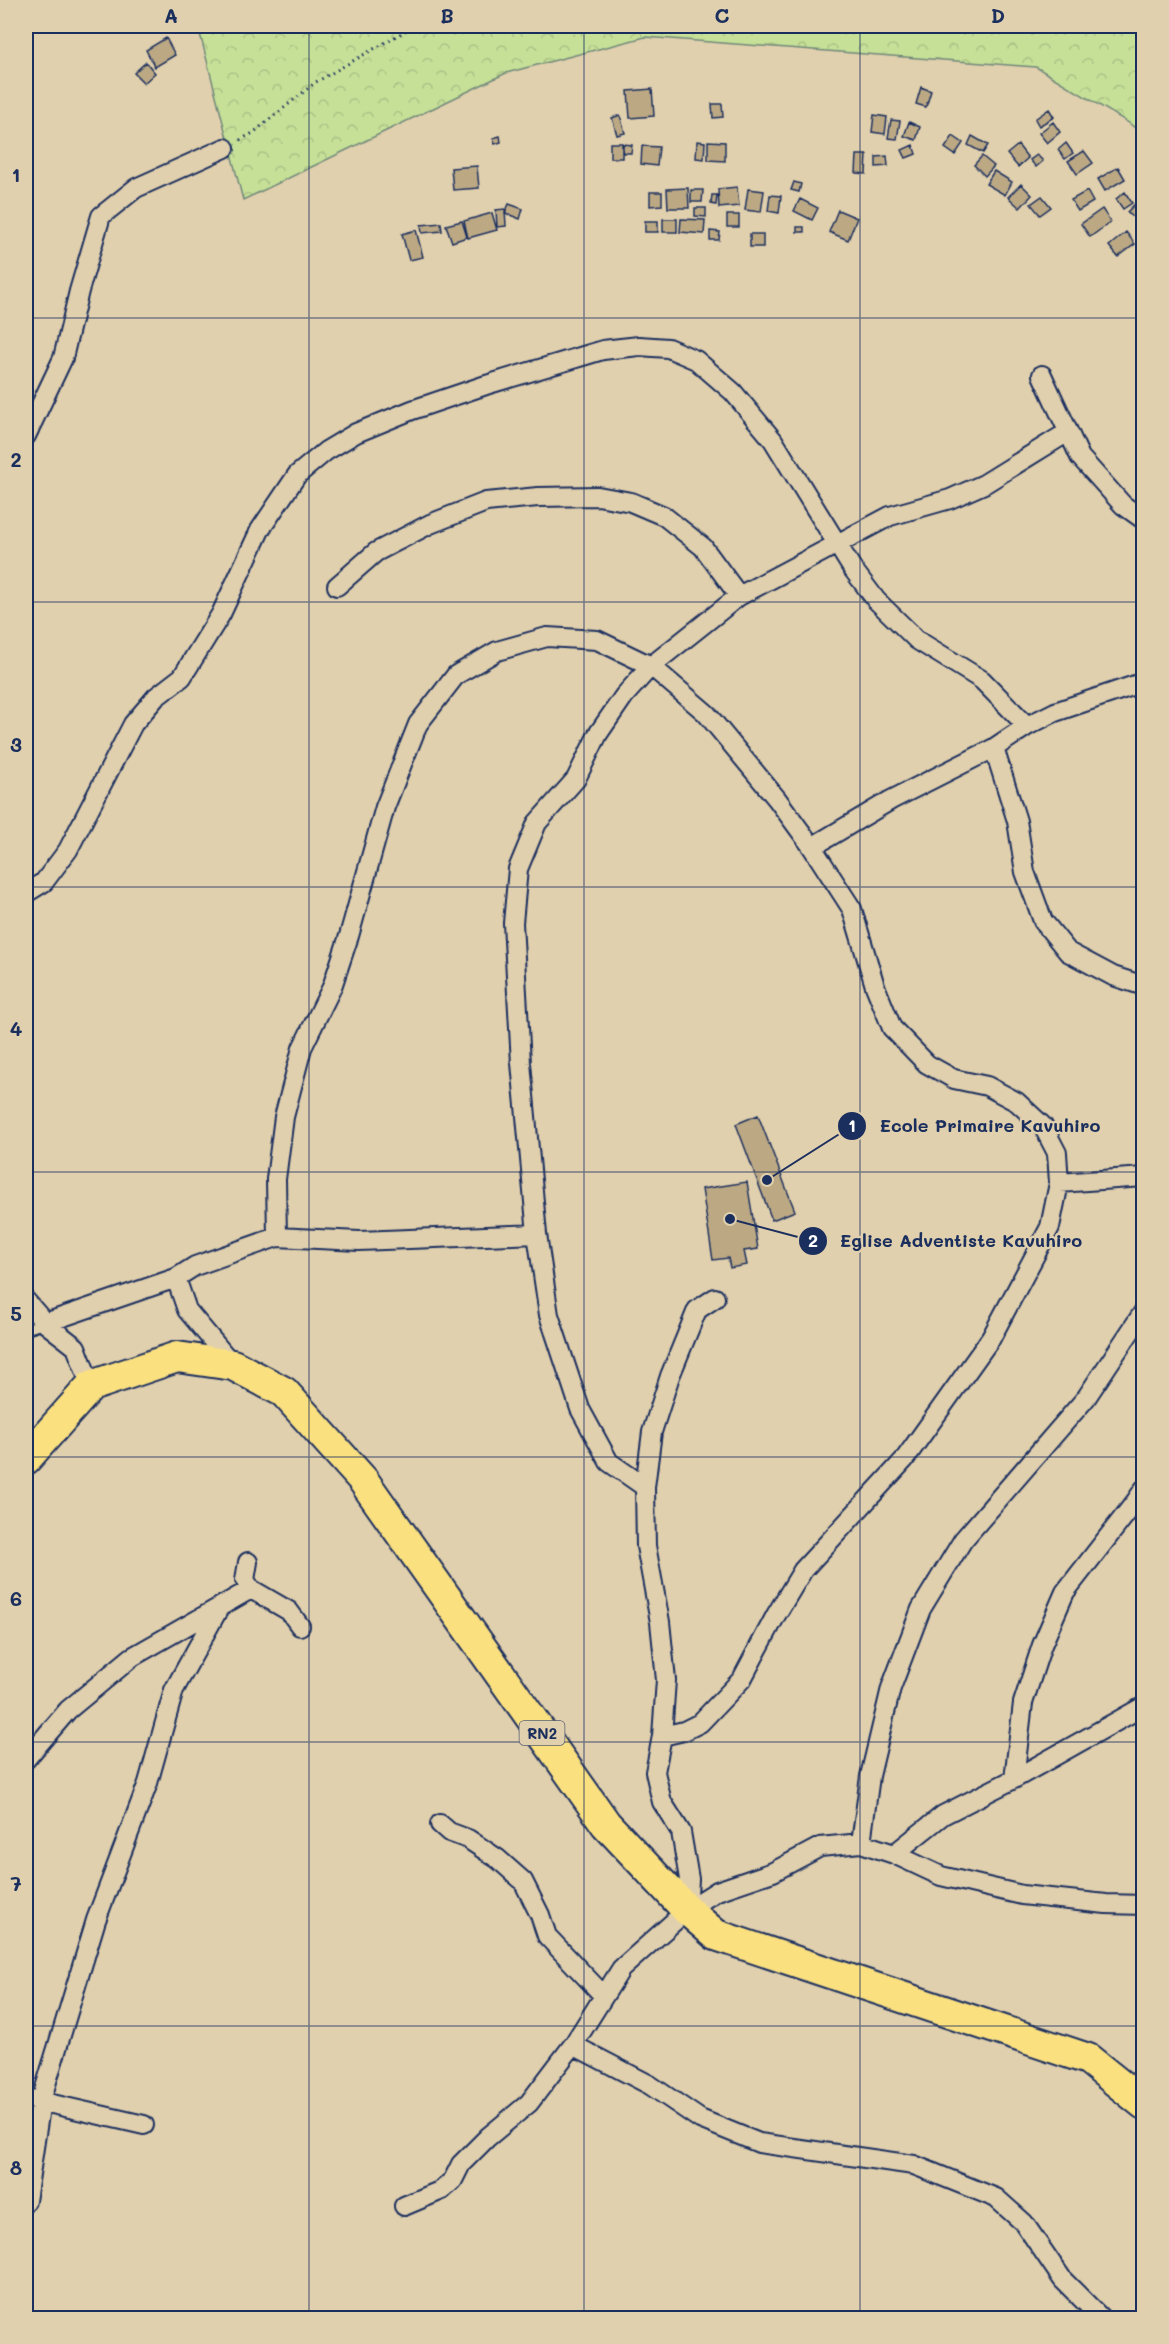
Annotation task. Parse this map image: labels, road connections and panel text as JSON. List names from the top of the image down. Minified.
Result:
{"streets":{"highway":["RN2"]},"places":["Ecole Primaire Kavuhiro","Eglise Adventiste Kavuhiro"],"grid":{"columns":["A","B","C","D"],"rows":["1","2","3","4","5","6","7","8"]}}
